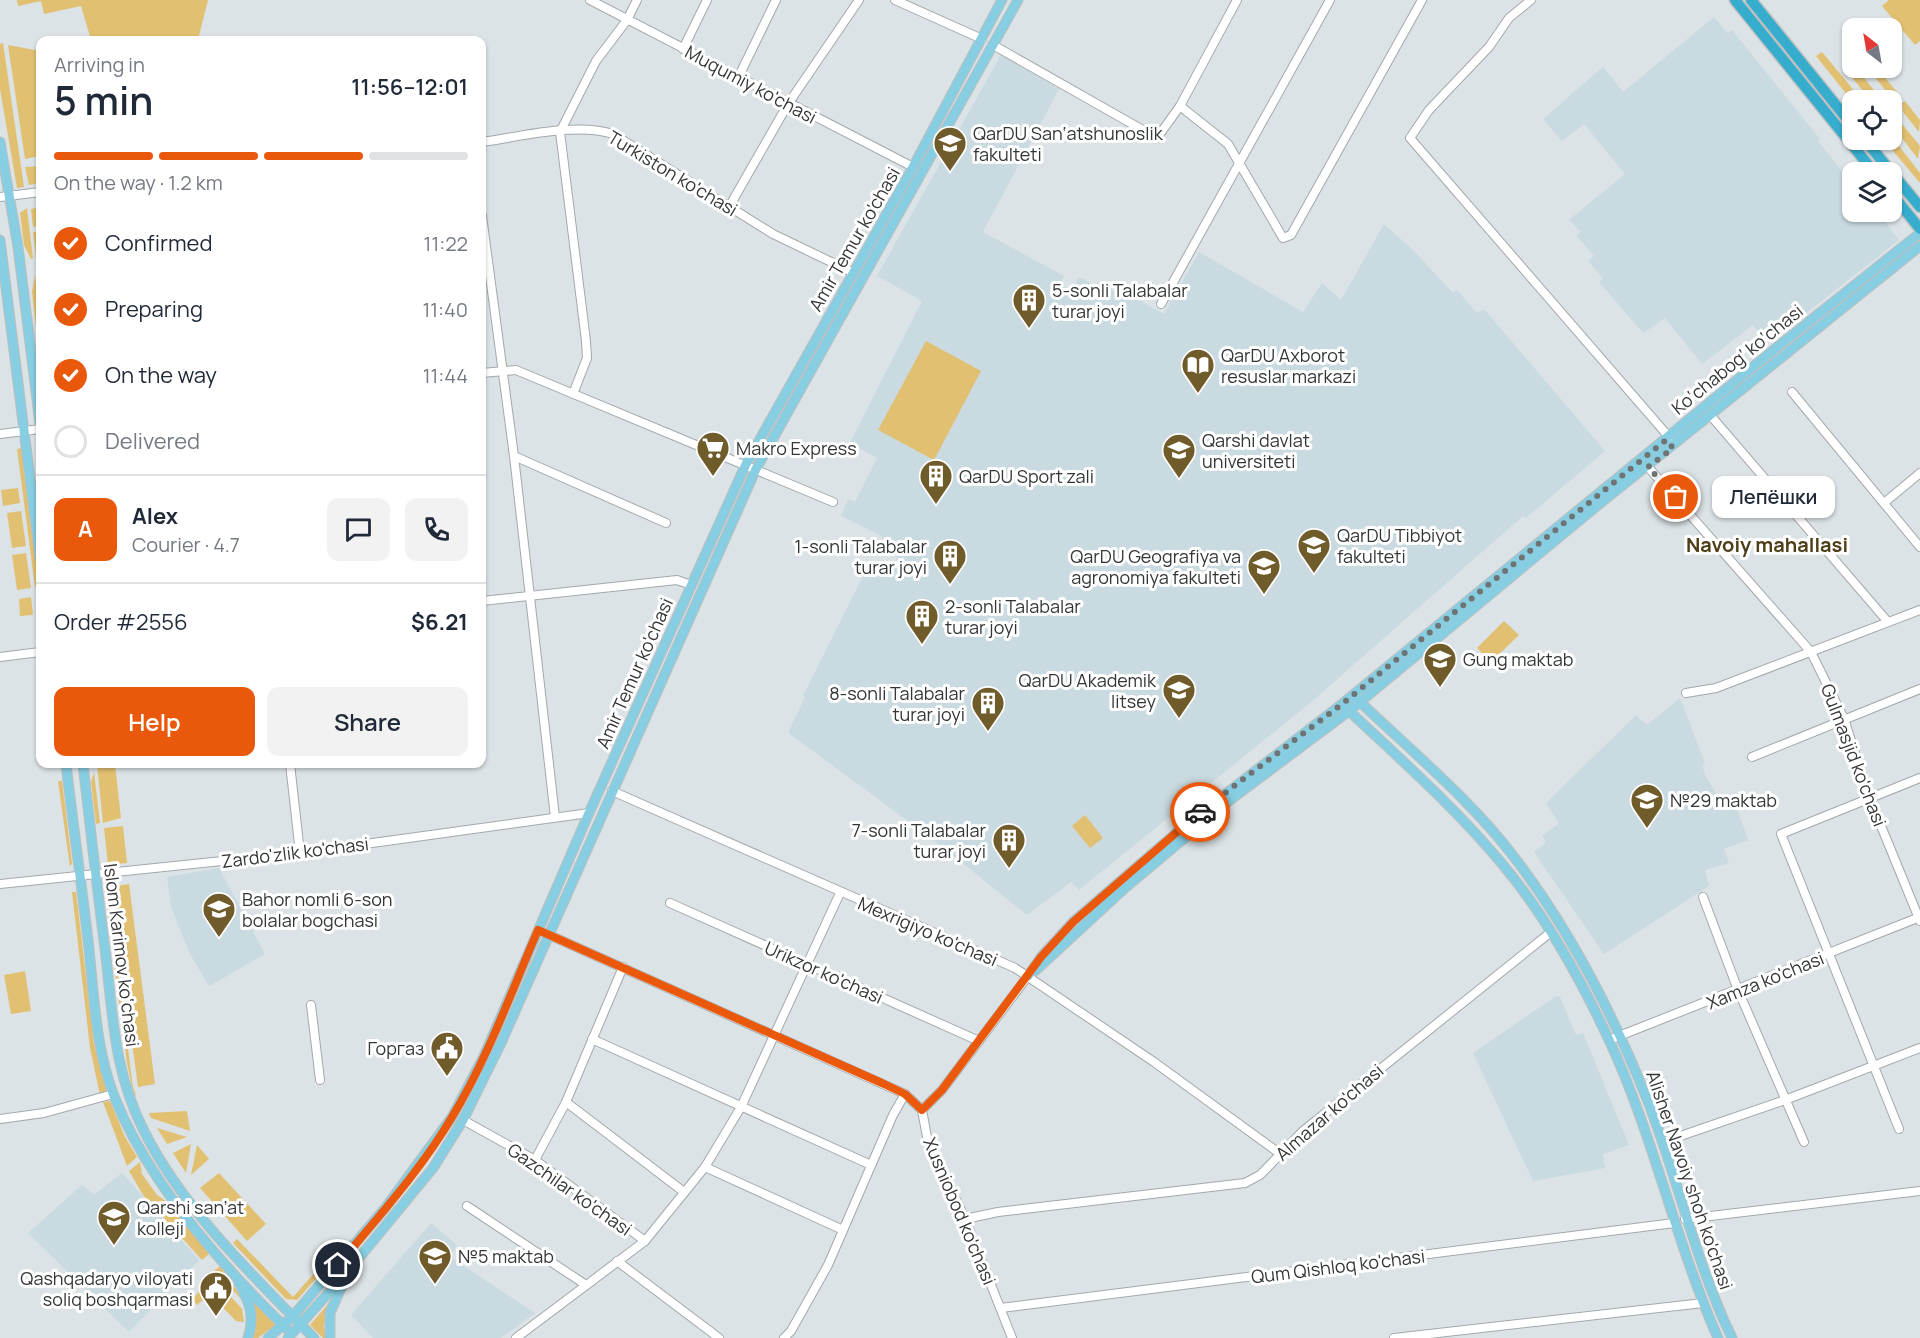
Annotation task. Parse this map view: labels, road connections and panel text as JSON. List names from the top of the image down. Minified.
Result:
{"streets":{"main road":["Amir Temur ko'chasi","Ko‘chabog‘ ko‘chasi","Islom Karimov ko‘chasi","Alisher Navoiy shoh ko'chasi"],"street":["Muqumiy ko'chasi","Turkiston ko'chasi","Gulmasjid ko'chasi","Zardo'zlik ko'chasi","Mexrigiyo ko'chasi","Urikzor ko'chasi","Xamza ko'chasi","Almazar ko'chasi","Gazchilar ko'chasi","Xusniobod ko'chasi","Qum Qishloq ko'chasi"]},"crossings":[["Muqumiy ko'chasi","Amir Temur ko'chasi"],["Turkiston ko'chasi","Amir Temur ko'chasi"],["Amir Temur ko'chasi","Zardo'zlik ko'chasi"],["Amir Temur ko'chasi","Mexrigiyo ko'chasi"],["Amir Temur ko'chasi","Islom Karimov ko‘chasi"],["Amir Temur ko'chasi","Gazchilar ko'chasi"],["Ko‘chabog‘ ko‘chasi","Gulmasjid ko'chasi"],["Ko‘chabog‘ ko‘chasi","Mexrigiyo ko'chasi"],["Ko‘chabog‘ ko‘chasi","Urikzor ko'chasi"],["Ko‘chabog‘ ko‘chasi","Alisher Navoiy shoh ko'chasi"],["Ko‘chabog‘ ko‘chasi","Xusniobod ko'chasi"],["Gulmasjid ko'chasi","Xamza ko'chasi"],["Zardo'zlik ko'chasi","Islom Karimov ko‘chasi"],["Mexrigiyo ko'chasi","Almazar ko'chasi"],["Xamza ko'chasi","Alisher Navoiy shoh ko'chasi"],["Almazar ko'chasi","Alisher Navoiy shoh ko'chasi"],["Almazar ko'chasi","Xusniobod ko'chasi"],["Alisher Navoiy shoh ko'chasi","Qum Qishloq ko'chasi"],["Xusniobod ko'chasi","Qum Qishloq ko'chasi"]],"districts":["Navoiy mahallasi"],"places":{"school or university":["QarDU San‘atshunoslik fakulteti","Qarshi davlat universiteti","QarDU Tibbiyot fakulteti","QarDU Geografiya va agronomiya fakulteti","Gung maktab","QarDU Akademik litsey","№29 maktab","Bahor nomli 6-son bolalar bogchasi","Qarshi san’at kolleji","№5 maktab"],"building":["5-sonli Talabalar turar joyi","QarDU Sport zali","1-sonli Talabalar turar joyi","2-sonli Talabalar turar joyi","8-sonli Talabalar turar joyi","7-sonli Talabalar turar joyi"],"library":["QarDU Axborot resuslar markazi"],"supermarket":["Makro Express"],"other":["Лепёшки"],"public building":["Горгаз","Qashqadaryo viloyati soliq boshqarmasi"]},"north":"top left","page":{"heading":["5 min","Arriving in","11:56–12:01"],"panel":["Alex","Courier · 4.7","Order #2556","$6.21"],"bar":"On the way · 1.2 km","list":[["Confirmed","11:22"],["Preparing","11:40"],["On the way","11:44"],"Delivered"],"bubble":"Лепёшки","round":"A","buttons":["Help","Share"]}}
